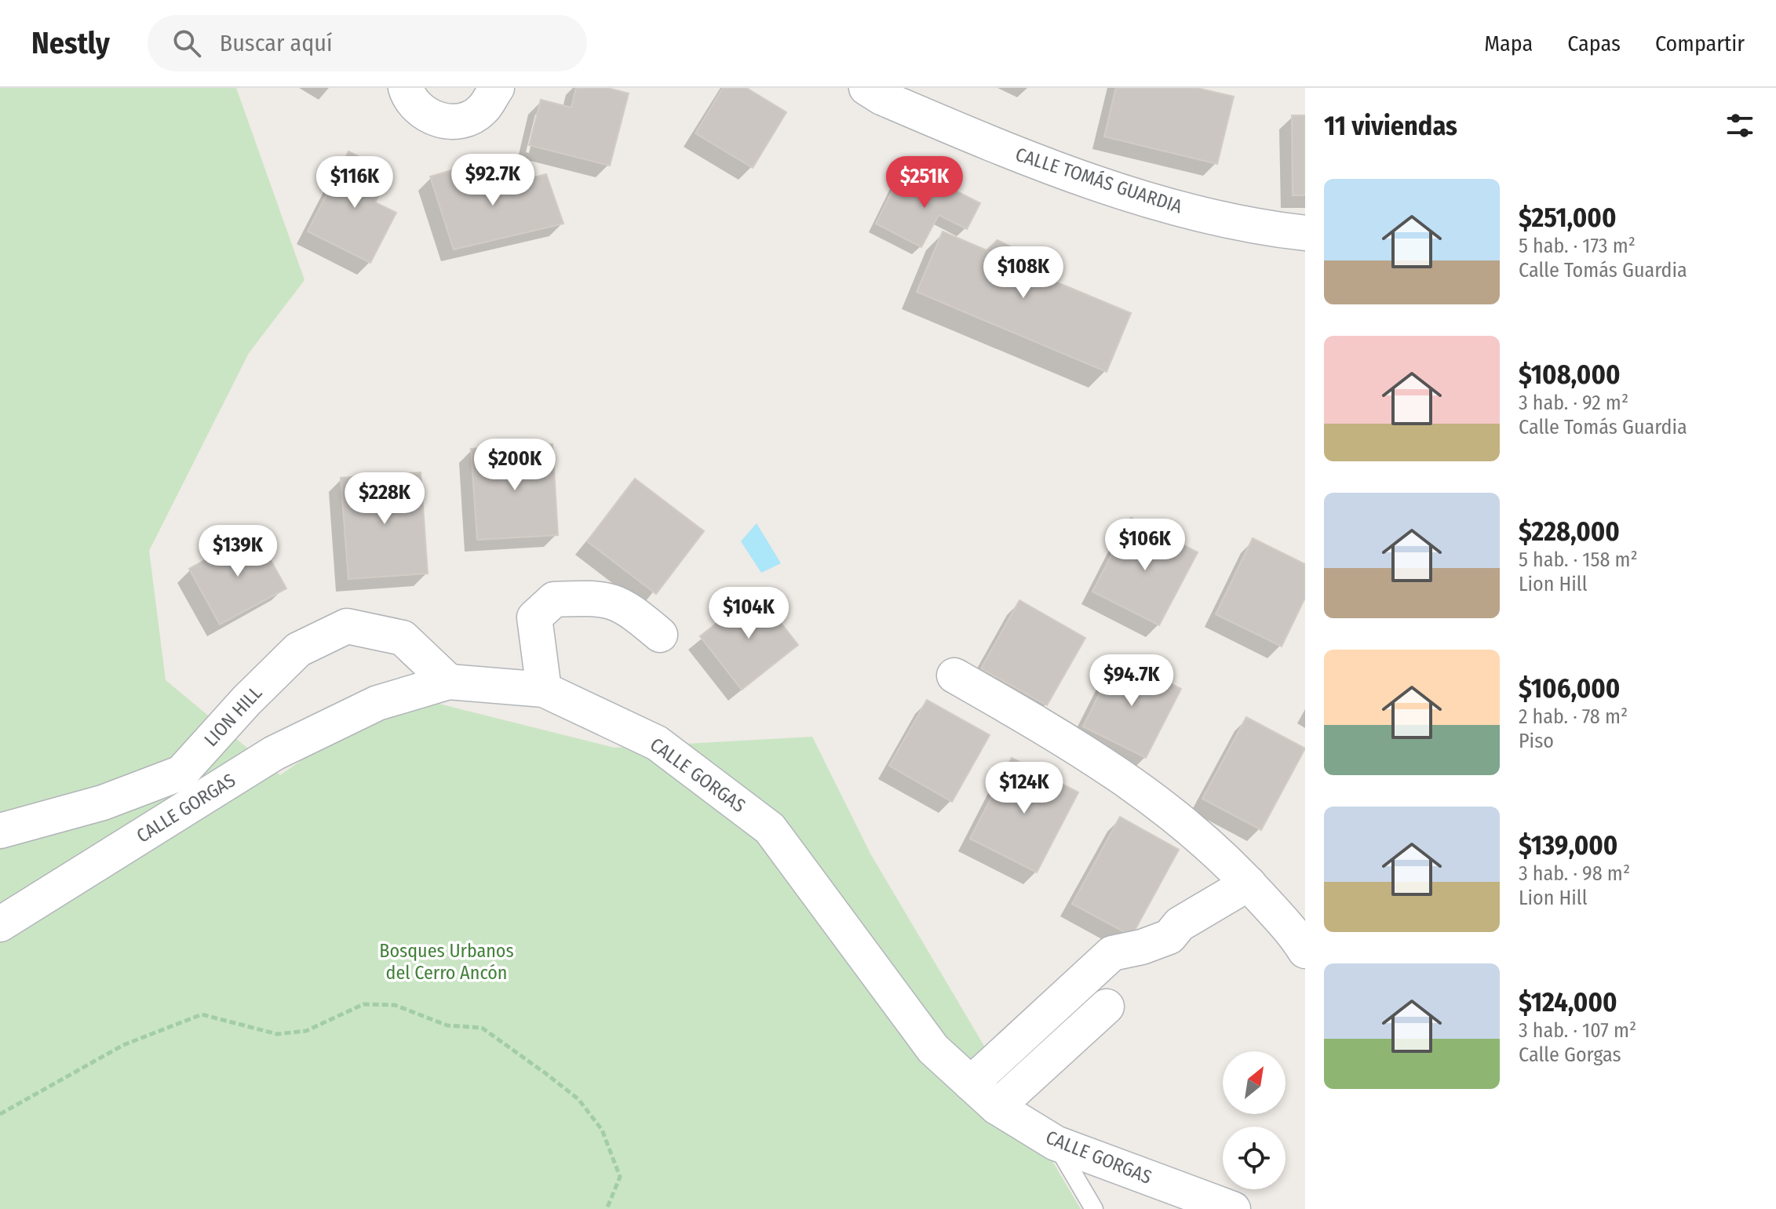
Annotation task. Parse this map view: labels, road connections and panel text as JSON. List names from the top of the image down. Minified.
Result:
{"streets":{"street":["CALLE TOMÁS GUARDIA","LION HILL","CALLE GORGAS"]},"crossings":[["LION HILL","CALLE GORGAS"]],"parks":["Bosques Urbanos del Cerro Ancón"],"north":"top right","page":{"header":"Nestly","search":"Buscar aquí","nav":["Mapa","Capas","Compartir"],"heading":"11 viviendas","price":["$92.7K","$116K","$251K","$108K","$200K","$228K","$106K","$139K","$104K","$94.7K","$124K"],"list":[{"name":"$251,000","note":"5 hab. · 173 m² · Calle Tomás Guardia"},{"name":"$108,000","note":"3 hab. · 92 m² · Calle Tomás Guardia"},{"name":"$228,000","note":"5 hab. · 158 m² · Lion Hill"},{"name":"$106,000","note":"2 hab. · 78 m² · Piso"},{"name":"$139,000","note":"3 hab. · 98 m² · Lion Hill"},{"name":"$124,000","note":"3 hab. · 107 m² · Calle Gorgas"}]}}
